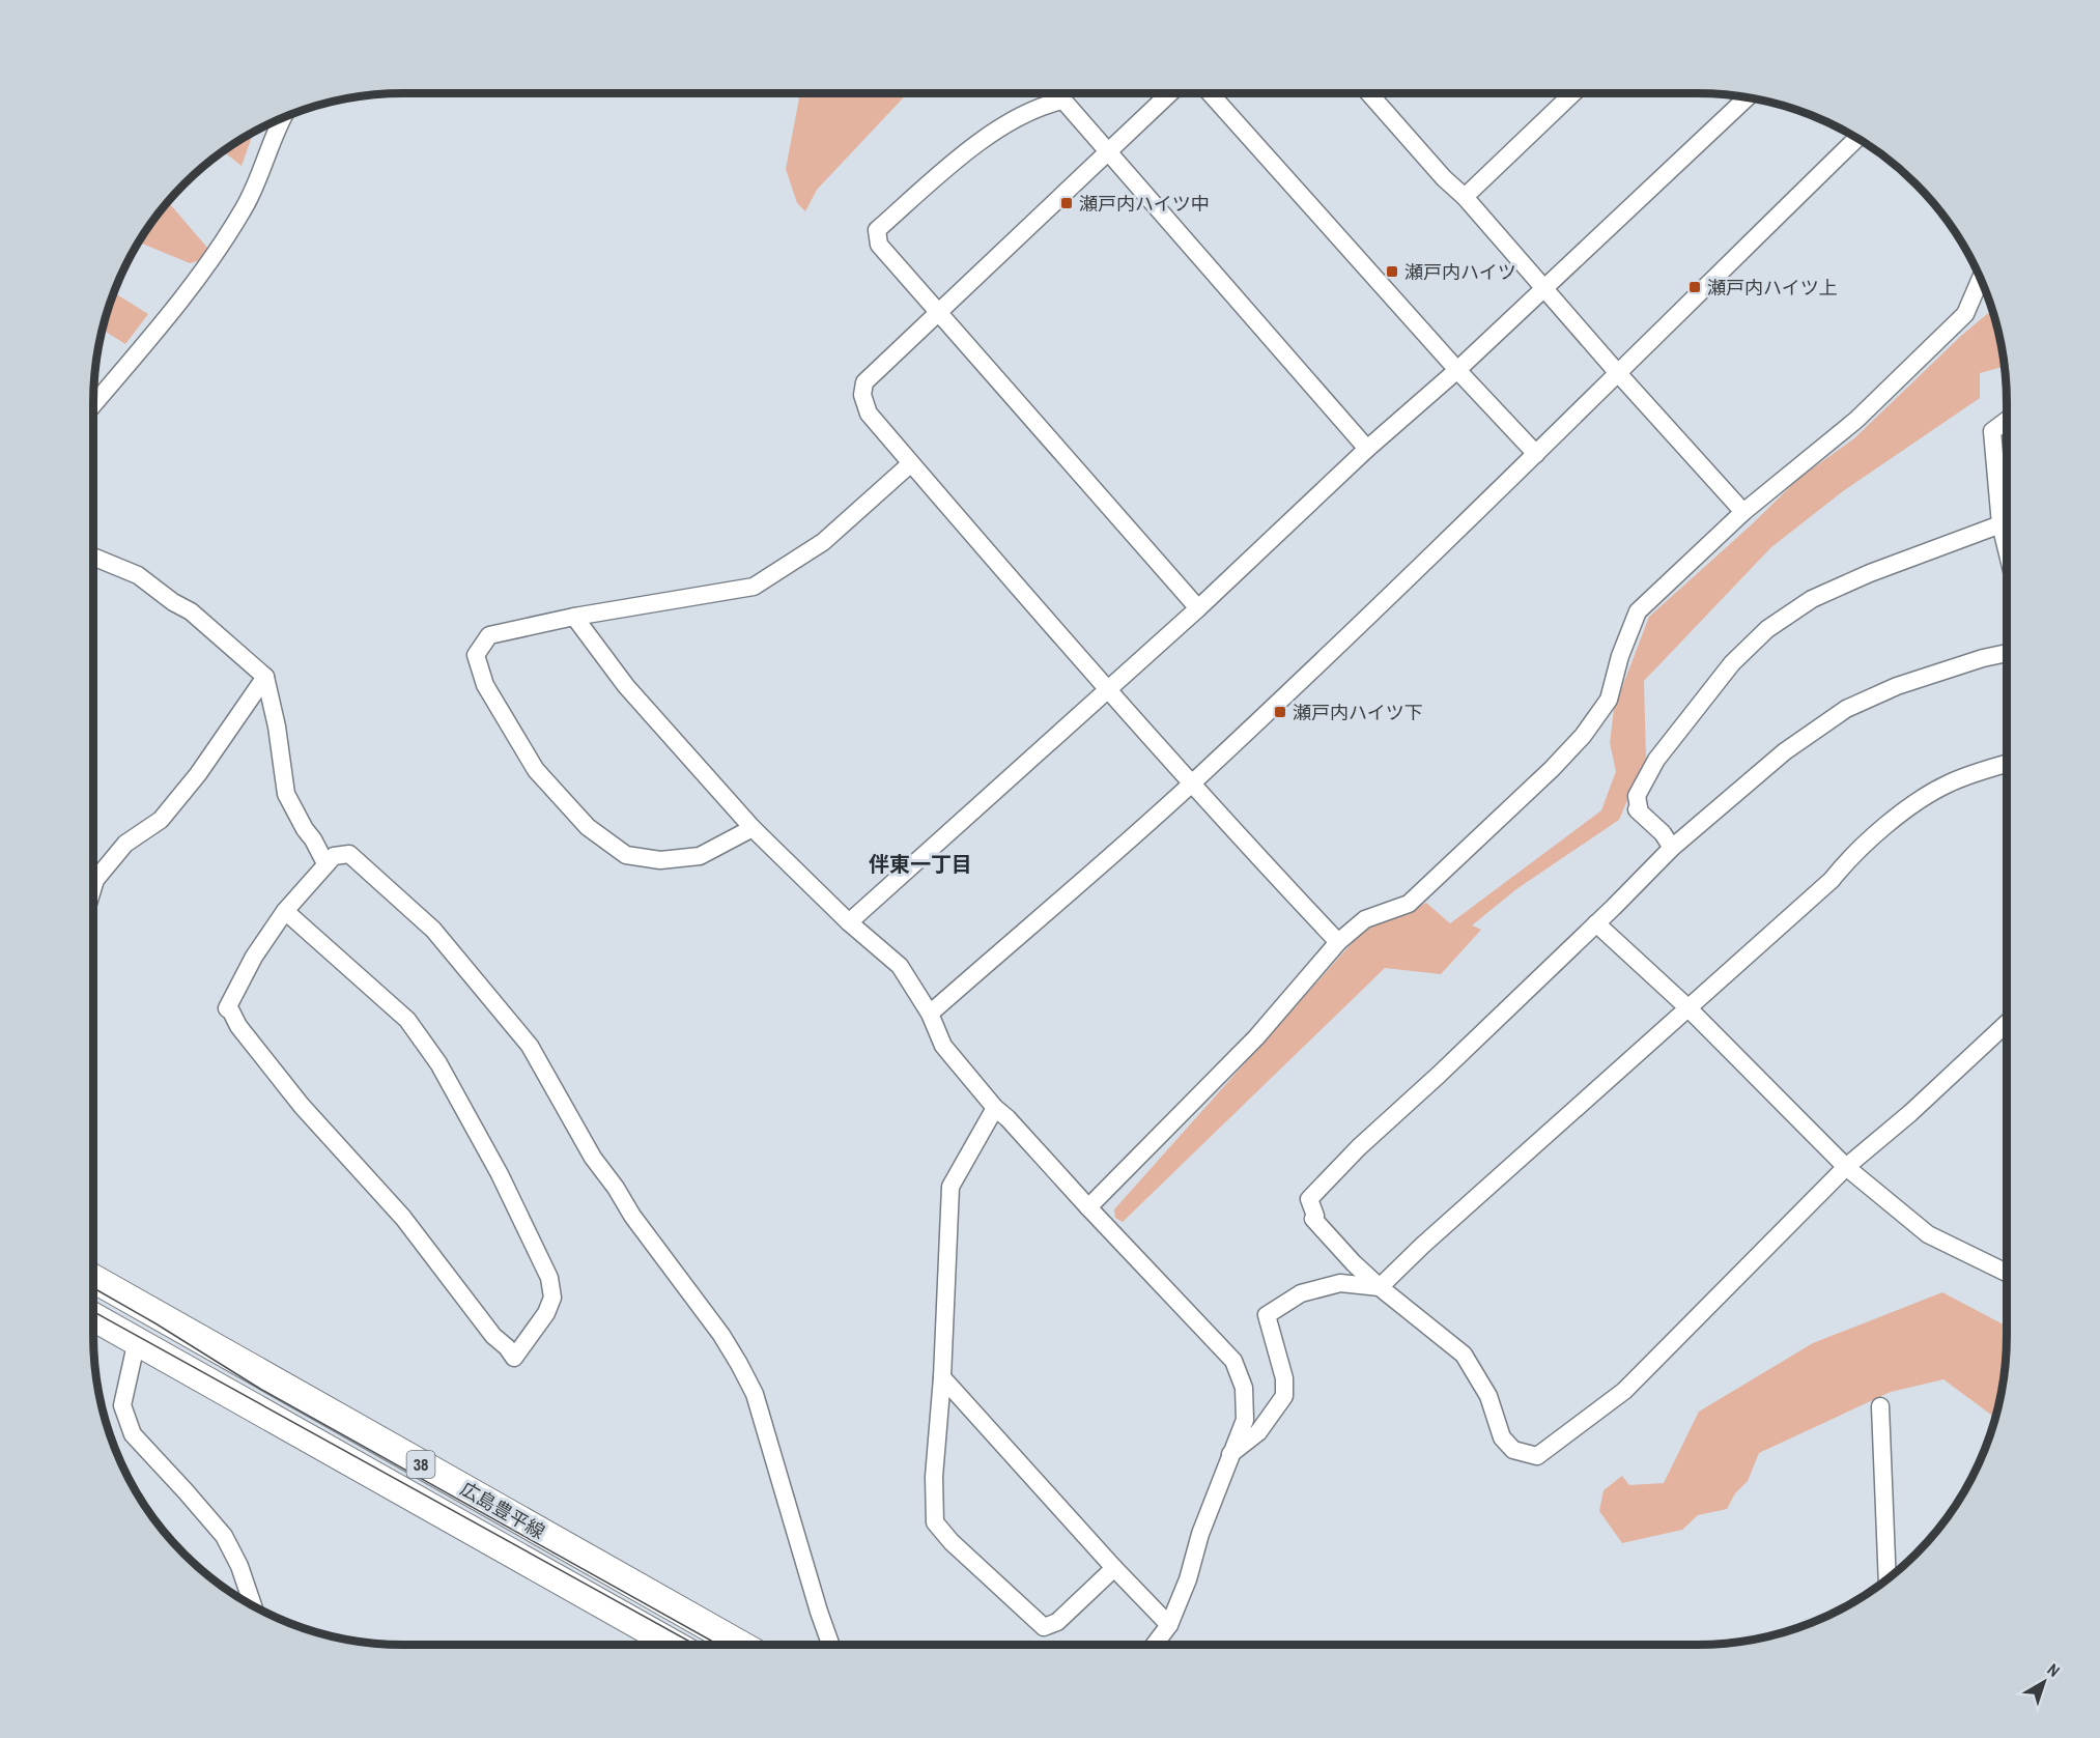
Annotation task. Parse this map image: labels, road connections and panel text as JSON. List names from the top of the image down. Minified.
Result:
{"streets":{"main road":["38","広島豊平線"]},"districts":["伴東一丁目"],"places":{"transit":["瀬戸内ハイツ中","瀬戸内ハイツ","瀬戸内ハイツ上","瀬戸内ハイツ下"]},"north":"top right"}
